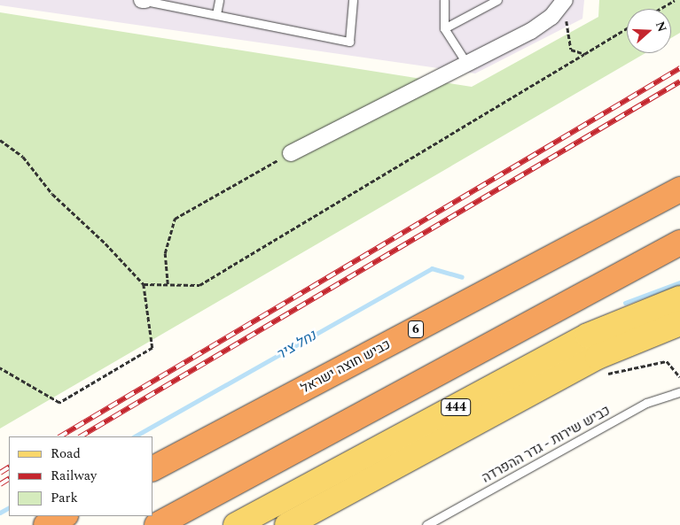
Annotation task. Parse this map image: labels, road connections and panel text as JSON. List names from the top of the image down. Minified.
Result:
{"streets":{"highway":["6","כביש חוצה ישראל"],"main road":["444"],"lane":["כביש שירות - גדר ההפרדה"]},"water":["נחל ציר"],"legend":["Road","Railway","Park"],"north":"right"}
